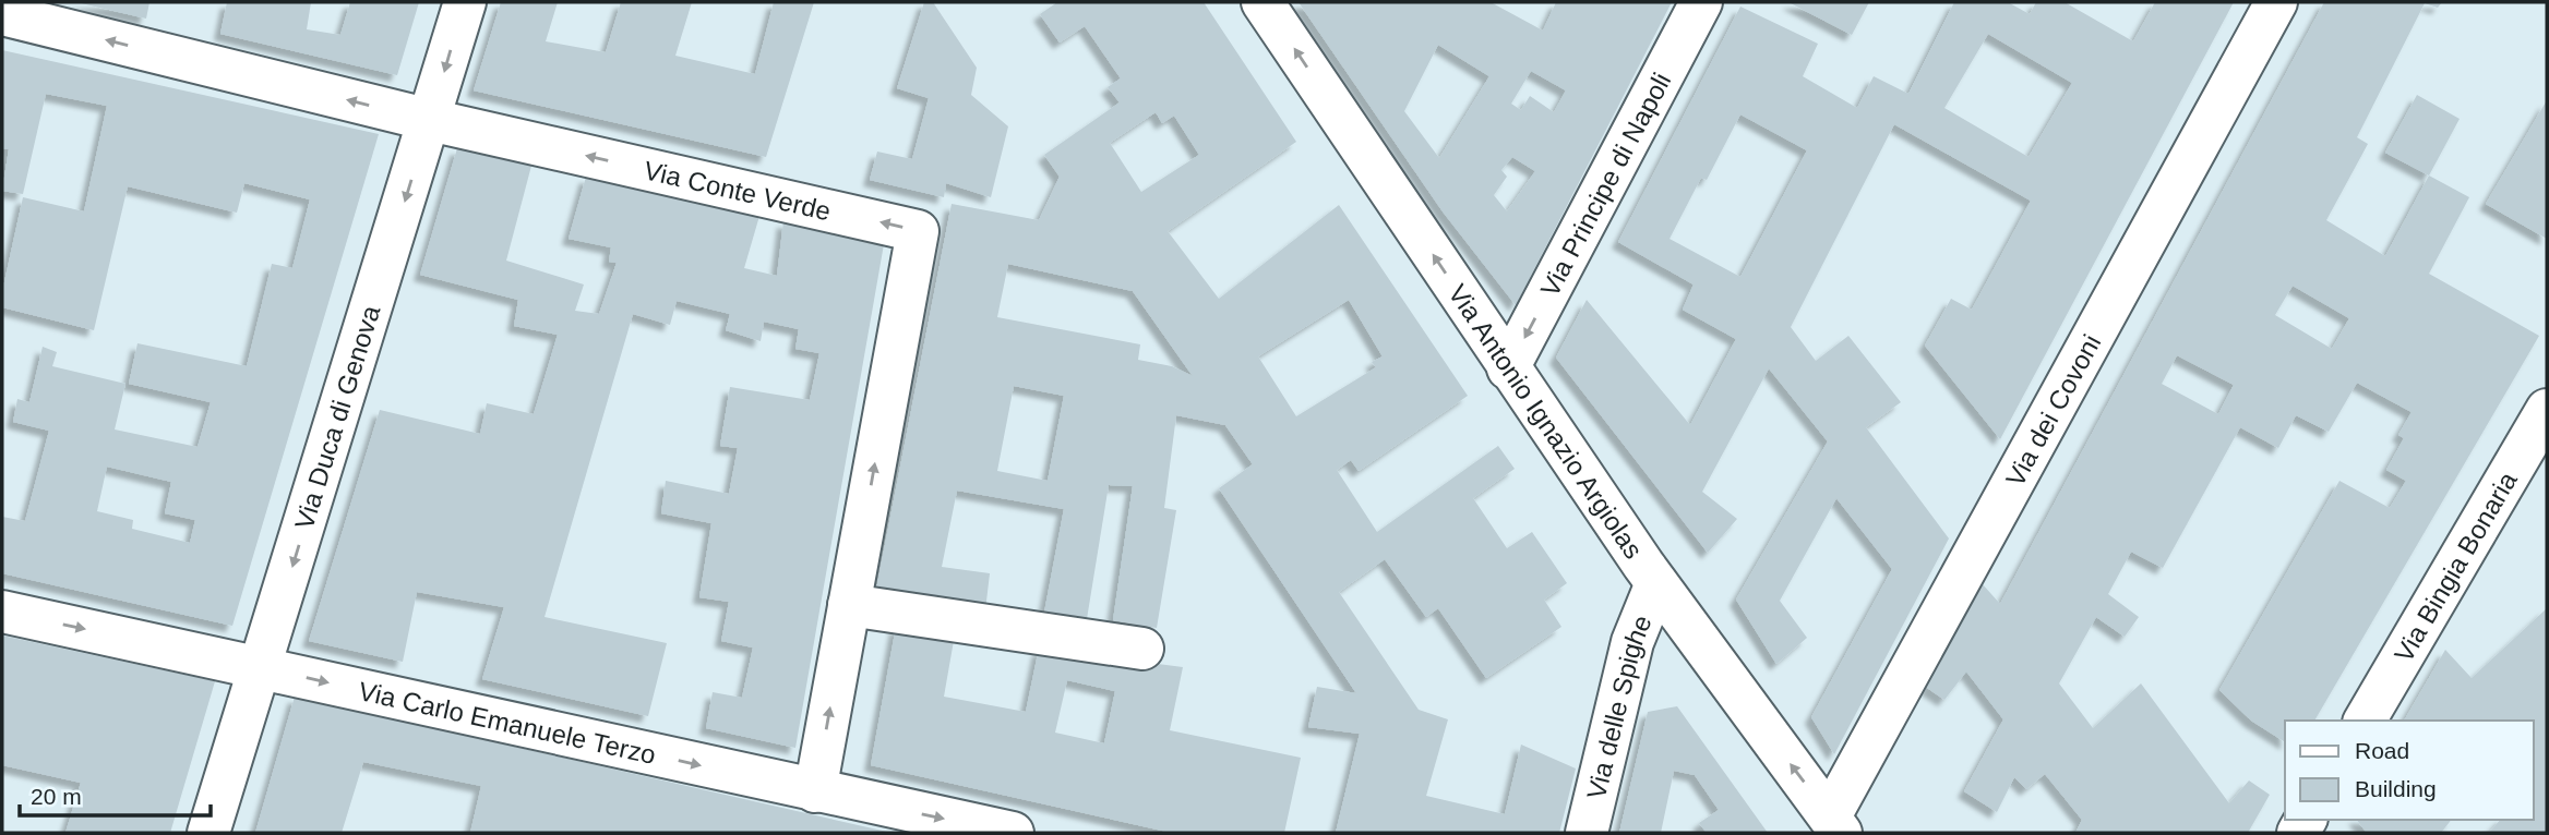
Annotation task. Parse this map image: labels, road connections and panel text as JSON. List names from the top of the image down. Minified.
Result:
{"streets":{"street":["Via Principe di Napoli","Via Conte Verde","Via dei Covoni","Via Duca di Genova","Via Antonio Ignazio Argiolas","Via Bingia Bonaria","Via delle Spighe","Via Carlo Emanuele Terzo"]},"crossings":[["Via Principe di Napoli","Via Antonio Ignazio Argiolas"],["Via Conte Verde","Via Duca di Genova"],["Via Conte Verde","Via Carlo Emanuele Terzo"],["Via dei Covoni","Via Antonio Ignazio Argiolas"],["Via Duca di Genova","Via Carlo Emanuele Terzo"],["Via Antonio Ignazio Argiolas","Via delle Spighe"]],"one_way":["Via Principe di Napoli","Via Duca di Genova","Via Antonio Ignazio Argiolas","Via Carlo Emanuele Terzo"],"legend":["Road","Building"],"scale_bar":"20 m"}
